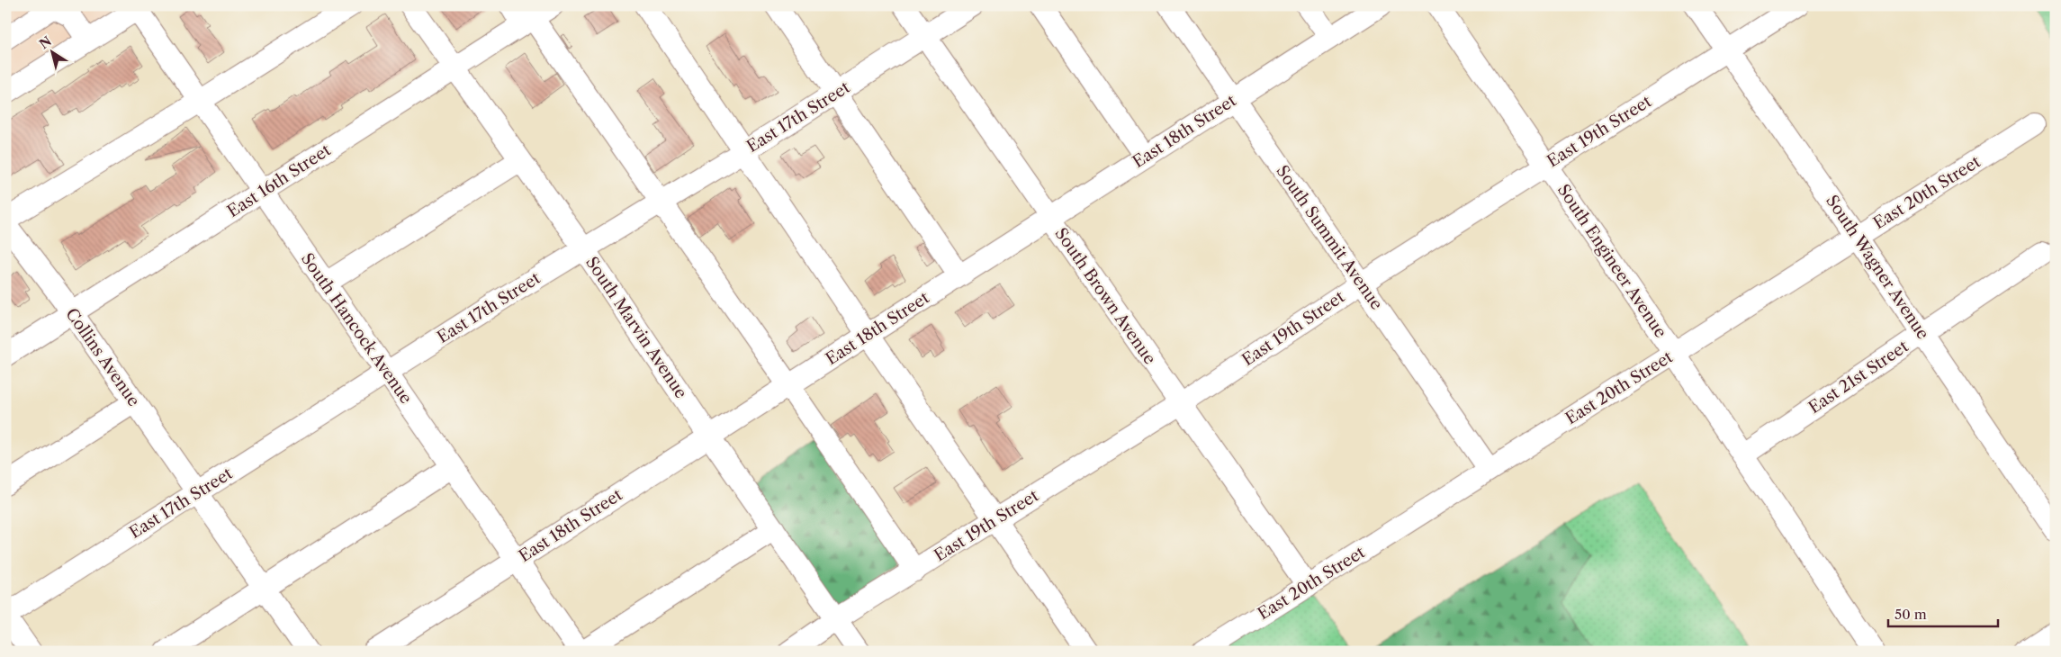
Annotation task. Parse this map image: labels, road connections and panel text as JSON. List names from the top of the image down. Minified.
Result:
{"streets":{"street":["East 17th Street","East 18th Street","East 19th Street","East 16th Street","East 20th Street","South Summit Avenue","South Engineer Avenue","South Wagner Avenue","South Brown Avenue","South Marvin Avenue","South Hancock Avenue","Collins Avenue","East 21st Street"]},"crossings":[["East 17th Street","South Brown Avenue"],["East 17th Street","South Marvin Avenue"],["East 17th Street","South Hancock Avenue"],["East 17th Street","Collins Avenue"],["East 18th Street","South Summit Avenue"],["East 18th Street","South Brown Avenue"],["East 18th Street","South Marvin Avenue"],["East 18th Street","South Hancock Avenue"],["East 19th Street","South Summit Avenue"],["East 19th Street","South Engineer Avenue"],["East 19th Street","South Wagner Avenue"],["East 19th Street","South Brown Avenue"],["East 19th Street","South Marvin Avenue"],["East 16th Street","South Marvin Avenue"],["East 16th Street","South Hancock Avenue"],["East 16th Street","Collins Avenue"],["East 20th Street","South Summit Avenue"],["East 20th Street","South Engineer Avenue"],["East 20th Street","South Wagner Avenue"],["East 20th Street","South Brown Avenue"],["South Engineer Avenue","East 21st Street"],["South Wagner Avenue","East 21st Street"]],"scale_bar":"50 m","north":"top left"}
